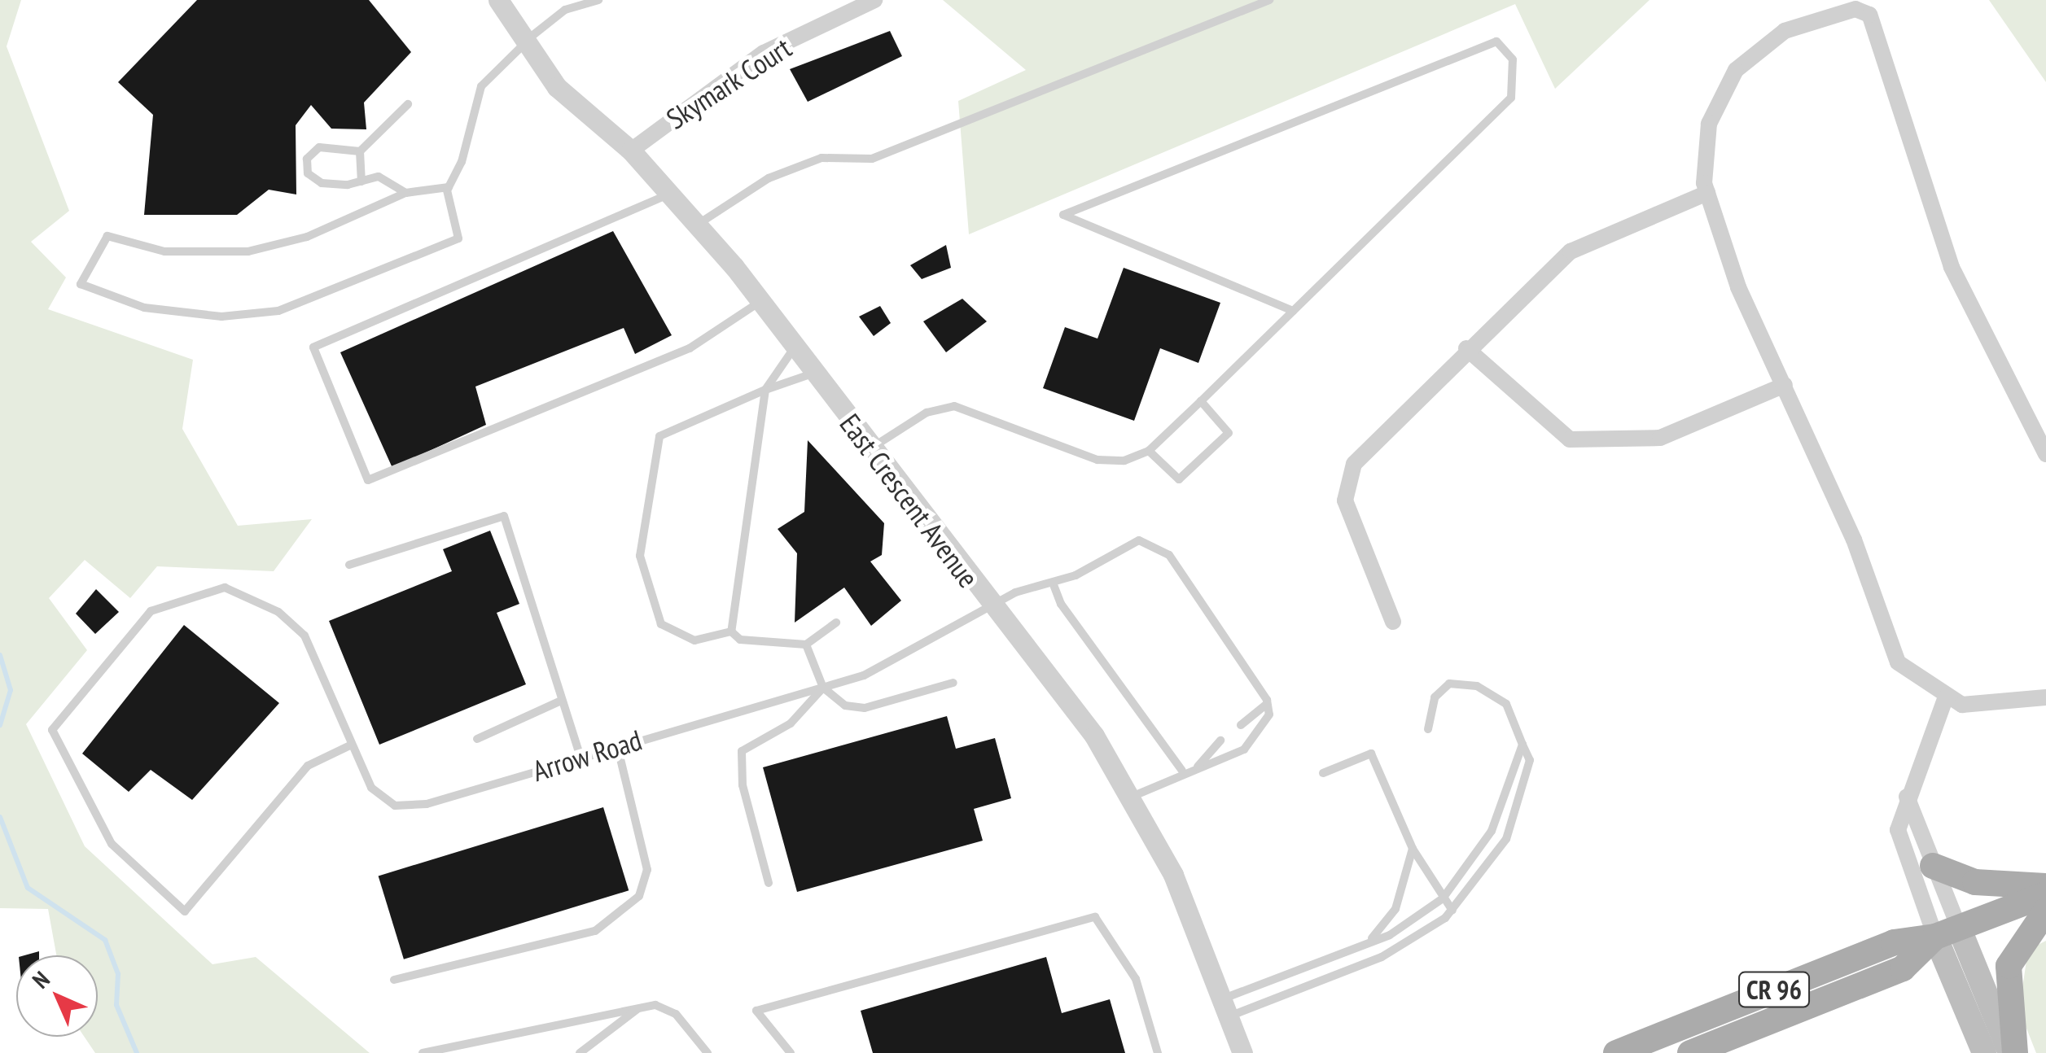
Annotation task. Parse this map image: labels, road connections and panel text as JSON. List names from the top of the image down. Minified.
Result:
{"streets":{"main road":["CR 96"],"street":["Skymark Court","East Crescent Avenue"],"lane":["Arrow Road"]},"crossings":[["Skymark Court","East Crescent Avenue"],["East Crescent Avenue","Arrow Road"]],"north":"top left"}
